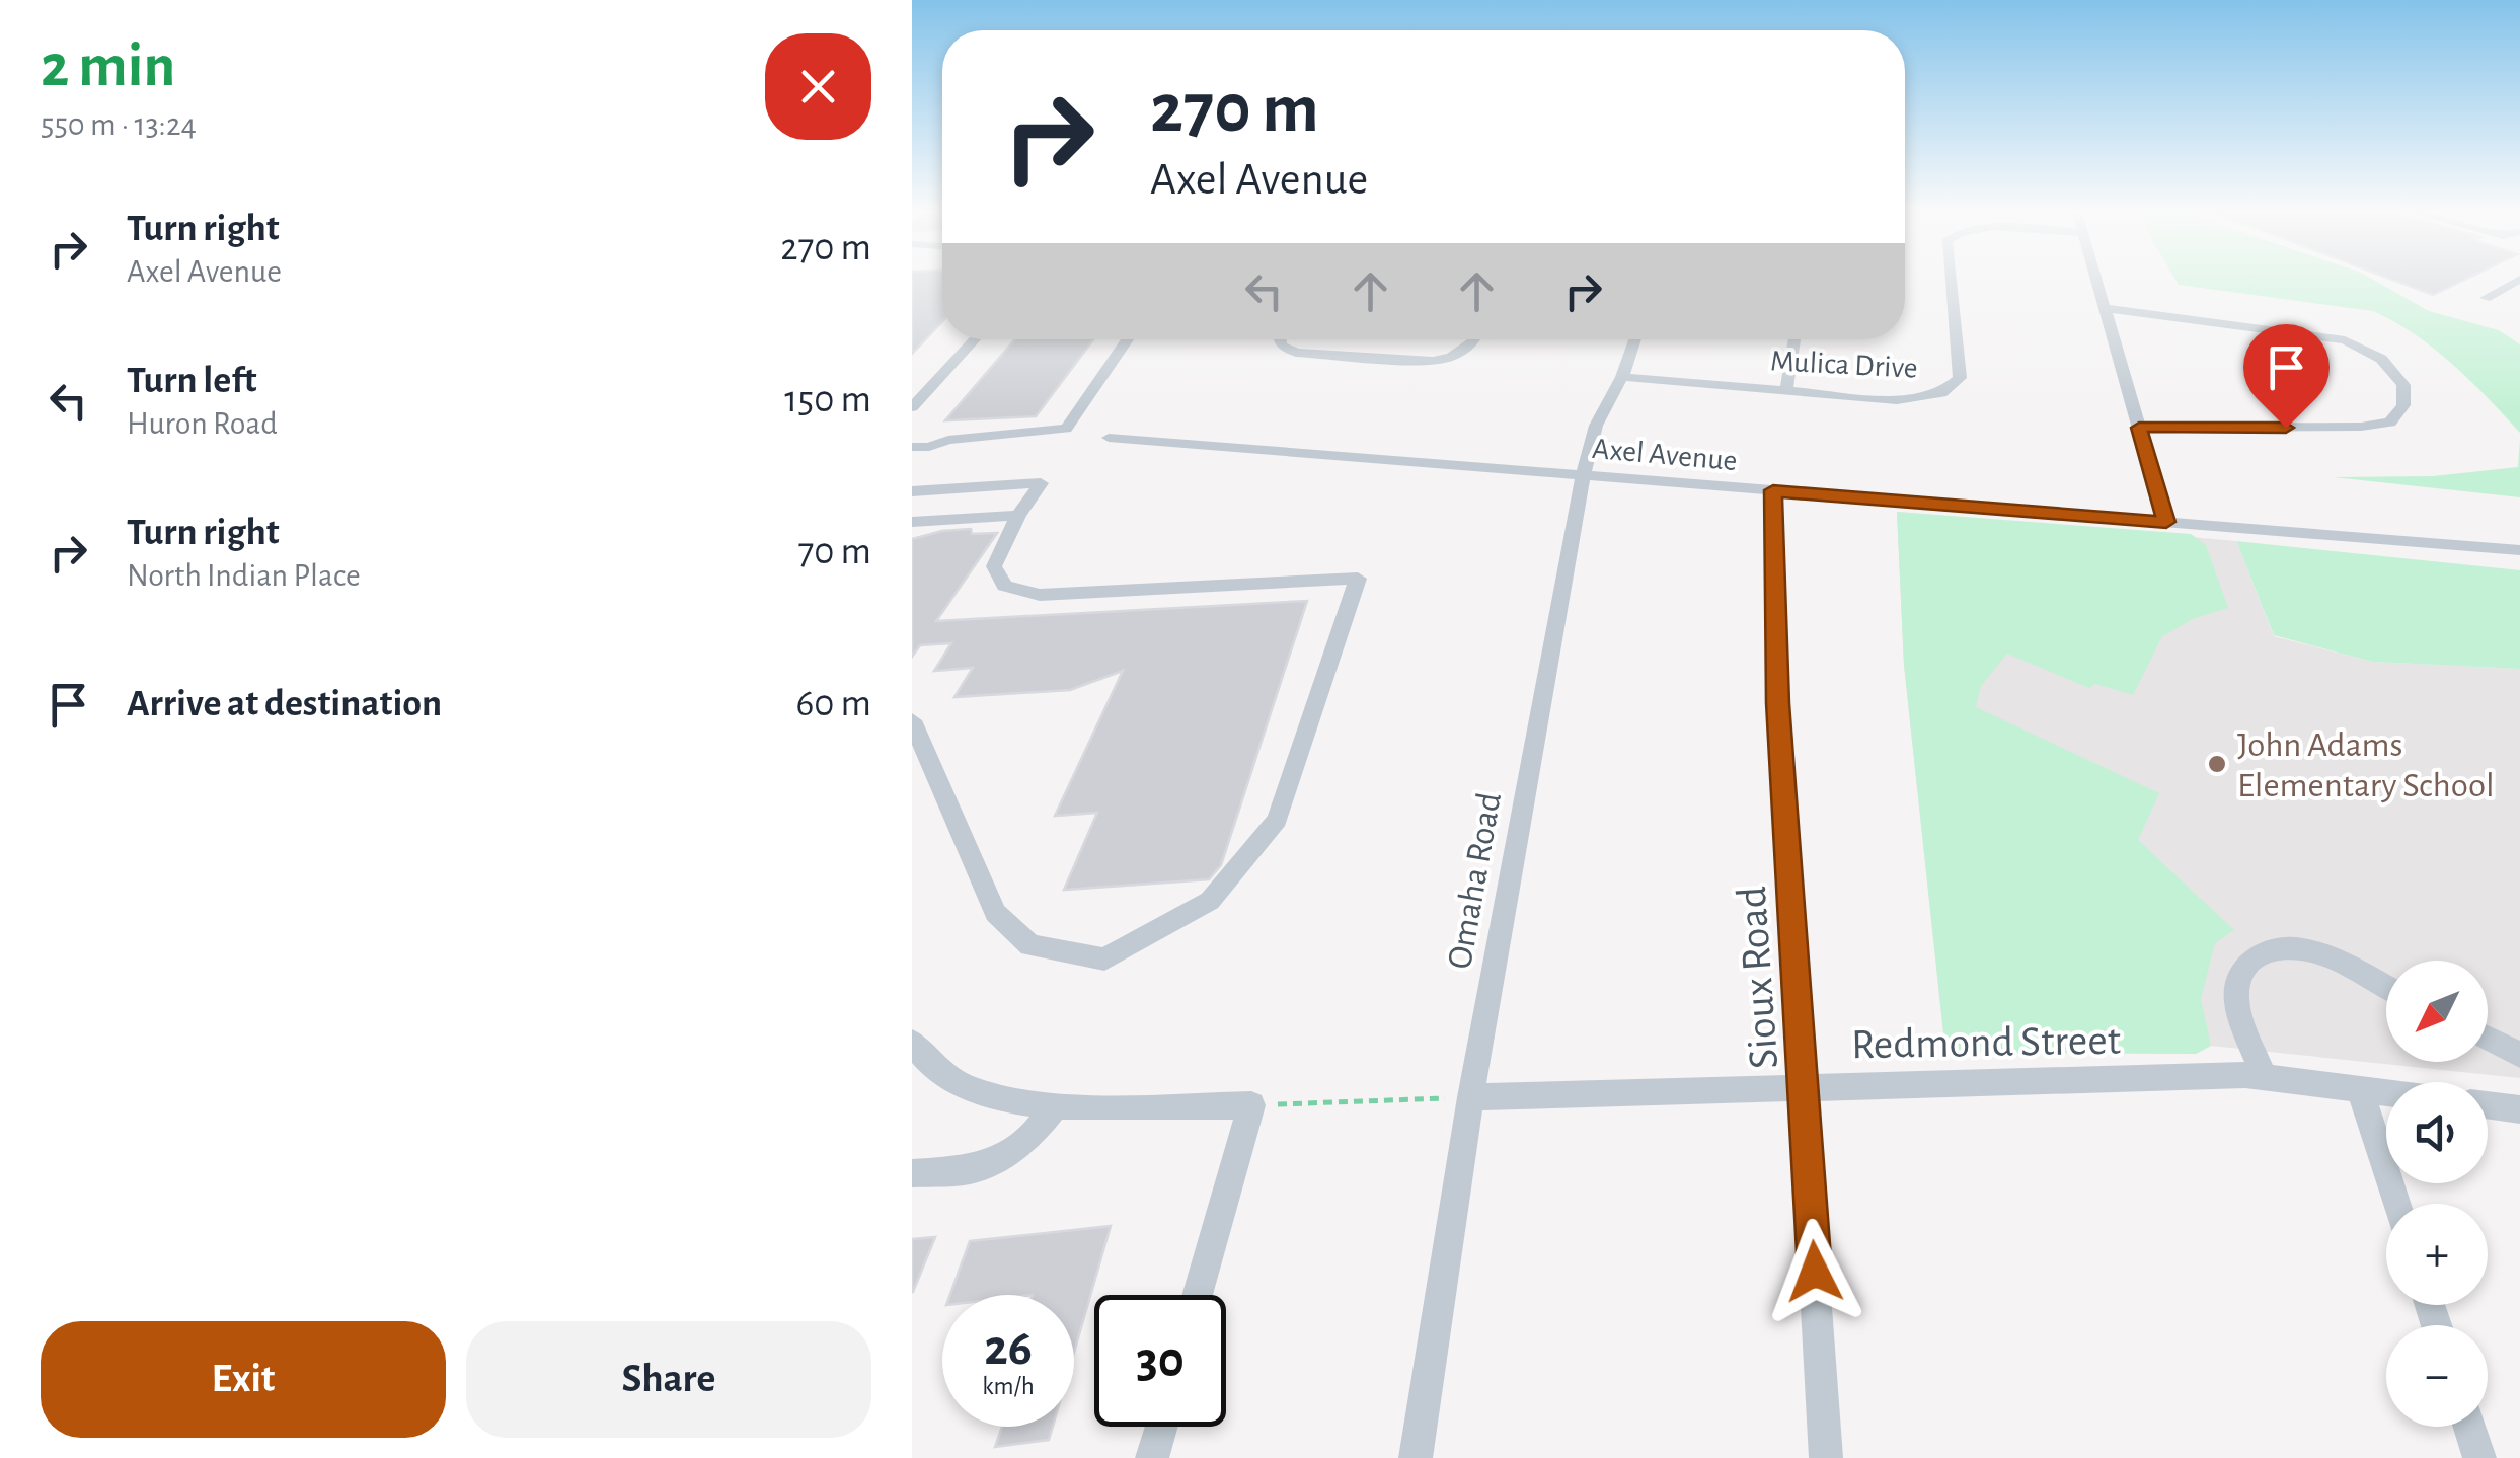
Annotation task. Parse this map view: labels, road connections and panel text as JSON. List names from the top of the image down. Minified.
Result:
{"streets":{"street":["Mulica Drive","Axel Avenue","Omaha Road","Sioux Road","Redmond Street"]},"crossings":[["Mulica Drive","Omaha Road"],["Axel Avenue","Omaha Road"],["Axel Avenue","Sioux Road"],["Omaha Road","Redmond Street"],["Sioux Road","Redmond Street"]],"places":["John Adams Elementary School"],"north":"bottom left","page":{"heading":["2 min","550 m · 13:24"],"turn":["270 m","Axel Avenue"],"list":[{"name":"Turn right","note":"Axel Avenue","value":"270 m"},{"name":"Turn left","note":"Huron Road","value":"150 m"},{"name":"Turn right","note":"North Indian Place","value":"70 m"},{"name":"Arrive at destination","value":"60 m"}],"map_buttons":["+","−"],"speed":"26 km/h","limit":"30","buttons":["Exit","Share"]}}
